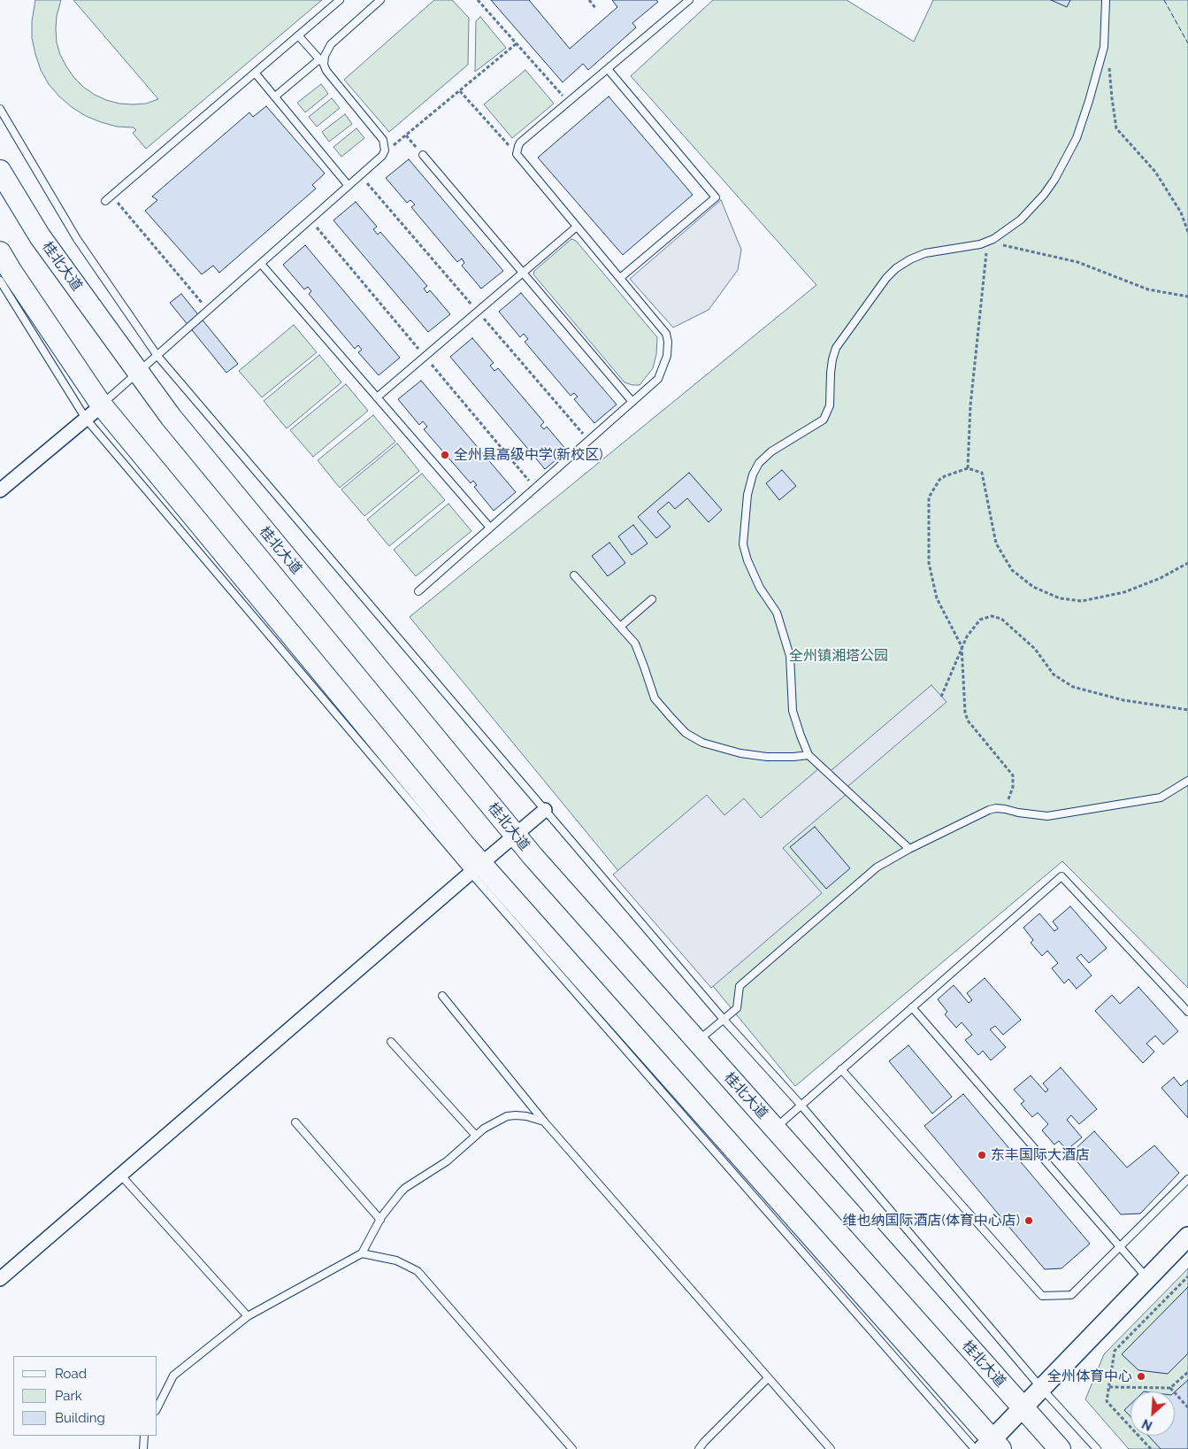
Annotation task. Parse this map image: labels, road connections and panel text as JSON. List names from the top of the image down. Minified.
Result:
{"streets":{"main road":["桂北大道"]},"parks":["全州镇湘塔公园"],"places":["全州县高级中学(新校区)","东丰国际大酒店","维也纳国际酒店(体育中心店)","全州体育中心"],"legend":["Road","Park","Building"],"north":"bottom left"}
